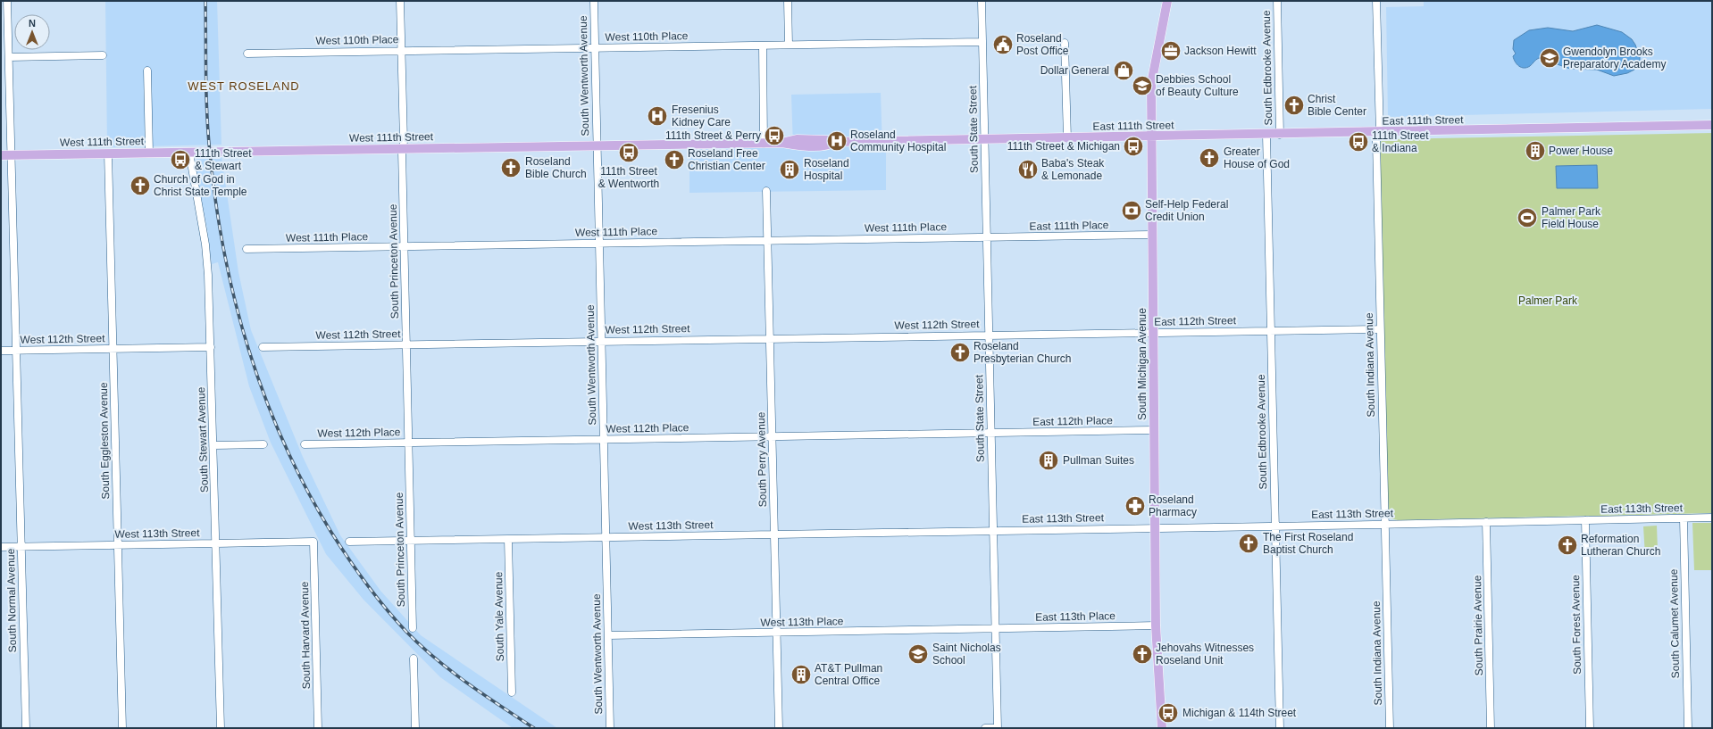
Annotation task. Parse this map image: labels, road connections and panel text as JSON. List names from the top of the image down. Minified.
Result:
{"streets":{"main road":["East 111th Street","West 111th Street","South Michigan Avenue"],"street":["West 110th Place","South Edbrooke Avenue","South Wentworth Avenue","South State Street","East 111th Place","West 111th Place","South Princeton Avenue","East 112th Street","West 112th Street","South Indiana Avenue","East 112th Place","West 112th Place","South Stewart Avenue","South Eggleston Avenue","South Perry Avenue","East 113th Street","West 113th Street","South Normal Avenue","South Yale Avenue","East 113th Place","West 113th Place","South Calumet Avenue","South Forest Avenue","South Prairie Avenue","South Harvard Avenue"]},"crossings":[["West 110th Place","South Wentworth Avenue"],["West 110th Place","South State Street"],["West 110th Place","South Princeton Avenue"],["South Edbrooke Avenue","East 111th Street"],["South Edbrooke Avenue","East 112th Street"],["South Edbrooke Avenue","East 113th Street"],["South Wentworth Avenue","West 111th Street"],["South Wentworth Avenue","West 111th Place"],["South Wentworth Avenue","West 112th Street"],["South Wentworth Avenue","West 112th Place"],["South Wentworth Avenue","West 113th Street"],["South Wentworth Avenue","West 113th Place"],["East 111th Street","South State Street"],["East 111th Street","West 111th Street"],["East 111th Street","South Michigan Avenue"],["East 111th Street","South Indiana Avenue"],["South State Street","West 111th Street"],["South State Street","East 111th Place"],["South State Street","West 111th Place"],["South State Street","East 112th Street"],["South State Street","West 112th Street"],["South State Street","East 112th Place"],["South State Street","West 112th Place"],["South State Street","East 113th Street"],["South State Street","West 113th Street"],["South State Street","East 113th Place"],["South State Street","West 113th Place"],["West 111th Street","South Princeton Avenue"],["West 111th Street","South Stewart Avenue"],["West 111th Street","South Eggleston Avenue"],["West 111th Street","South Normal Avenue"],["East 111th Place","West 111th Place"],["East 111th Place","South Michigan Avenue"],["West 111th Place","South Princeton Avenue"],["West 111th Place","South Perry Avenue"],["South Princeton Avenue","West 112th Street"],["South Princeton Avenue","West 112th Place"],["South Princeton Avenue","West 113th Street"],["East 112th Street","West 112th Street"],["East 112th Street","South Michigan Avenue"],["East 112th Street","South Indiana Avenue"],["West 112th Street","South Stewart Avenue"],["West 112th Street","South Eggleston Avenue"],["West 112th Street","South Perry Avenue"],["West 112th Street","South Normal Avenue"],["South Michigan Avenue","East 112th Place"],["South Michigan Avenue","East 113th Street"],["South Michigan Avenue","East 113th Place"],["South Indiana Avenue","East 113th Street"],["East 112th Place","West 112th Place"],["West 112th Place","South Perry Avenue"],["South Stewart Avenue","West 113th Street"],["South Eggleston Avenue","West 113th Street"],["South Perry Avenue","West 113th Street"],["South Perry Avenue","West 113th Place"],["East 113th Street","West 113th Street"],["East 113th Street","South Calumet Avenue"],["East 113th Street","South Forest Avenue"],["East 113th Street","South Prairie Avenue"],["West 113th Street","South Normal Avenue"],["West 113th Street","South Yale Avenue"],["West 113th Street","South Harvard Avenue"],["East 113th Place","West 113th Place"]],"districts":["WEST ROSELAND"],"parks":["Palmer Park"],"places":{"public building":["Roseland Post Office"],"office":["Jackson Hewitt"],"school or university":["Gwendolyn Brooks Preparatory Academy","Debbies School of Beauty Culture","Saint Nicholas School"],"shop":["Dollar General"],"church":["Christ Bible Center","Greater House of God","Roseland Free Christian Center","Roseland Bible Church","Church of God in Christ State Temple","Roseland Presbyterian Church","The First Roseland Baptist Church","Reformation Lutheran Church","Jehovahs Witnesses Roseland Unit"],"hospital":["Fresenius Kidney Care","Roseland Community Hospital"],"bus stop":["111th Street & Perry","111th Street & Indiana","111th Street & Michigan","111th Street & Wentworth","111th Street & Stewart","Michigan & 114th Street"],"building":["Power House","Roseland Hospital","Pullman Suites","AT&T Pullman Central Office"],"restaurant":["Baba's Steak & Lemonade"],"bank":["Self-Help Federal Credit Union"],"sports":["Palmer Park Field House"],"pharmacy":["Roseland Pharmacy"]},"north":"top"}
